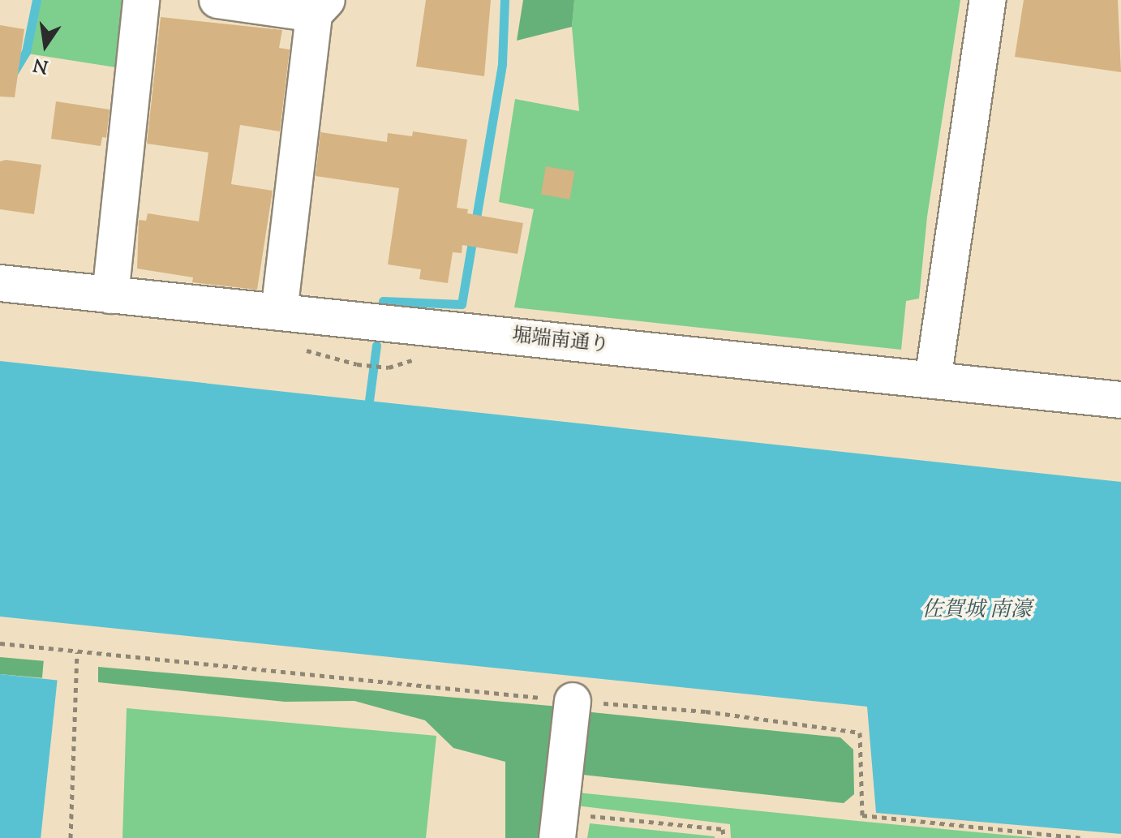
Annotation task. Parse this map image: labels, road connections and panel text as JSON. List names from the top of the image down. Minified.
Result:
{"streets":{"street":["堀端南通り"]},"water":["佐賀城 南濠"],"north":"bottom"}
